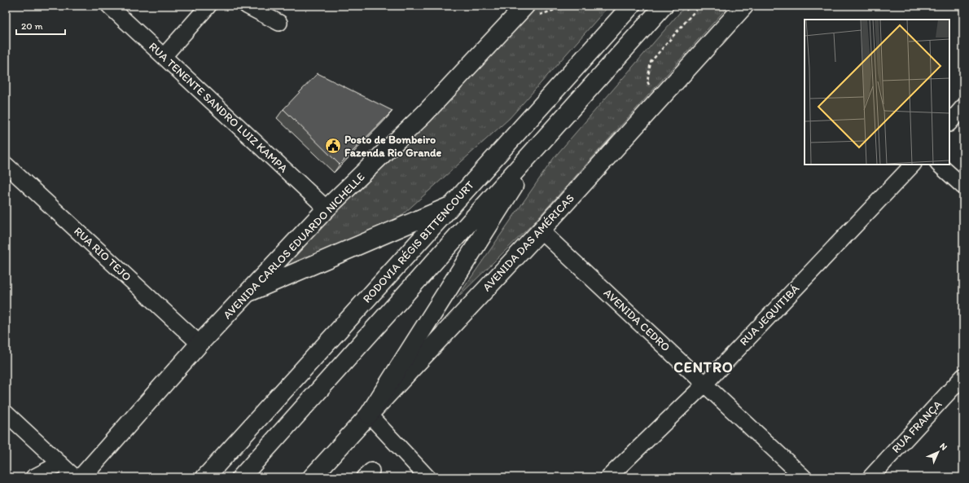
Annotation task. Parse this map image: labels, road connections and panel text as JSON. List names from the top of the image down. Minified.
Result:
{"streets":{"main road":["RODOVIA RÉGIS BITTENCOURT","AVENIDA DAS AMÉRICAS","AVENIDA CARLOS EDUARDO NICHELLE"],"street":["RUA TENENTE SANDRO LUIZ KAMPA","RUA RIO TEJO","RUA JEQUITIBÁ","AVENIDA CEDRO","RUA FRANÇA"]},"crossings":[["RUA TENENTE SANDRO LUIZ KAMPA","AVENIDA CARLOS EDUARDO NICHELLE"],["AVENIDA DAS AMÉRICAS","AVENIDA CEDRO"],["AVENIDA CARLOS EDUARDO NICHELLE","RUA RIO TEJO"],["RUA JEQUITIBÁ","AVENIDA CEDRO"]],"districts":["CENTRO"],"places":{"public building":["Posto de Bombeiro Fazenda Rio Grande"]},"scale_bar":"20 m","north":"top right"}
